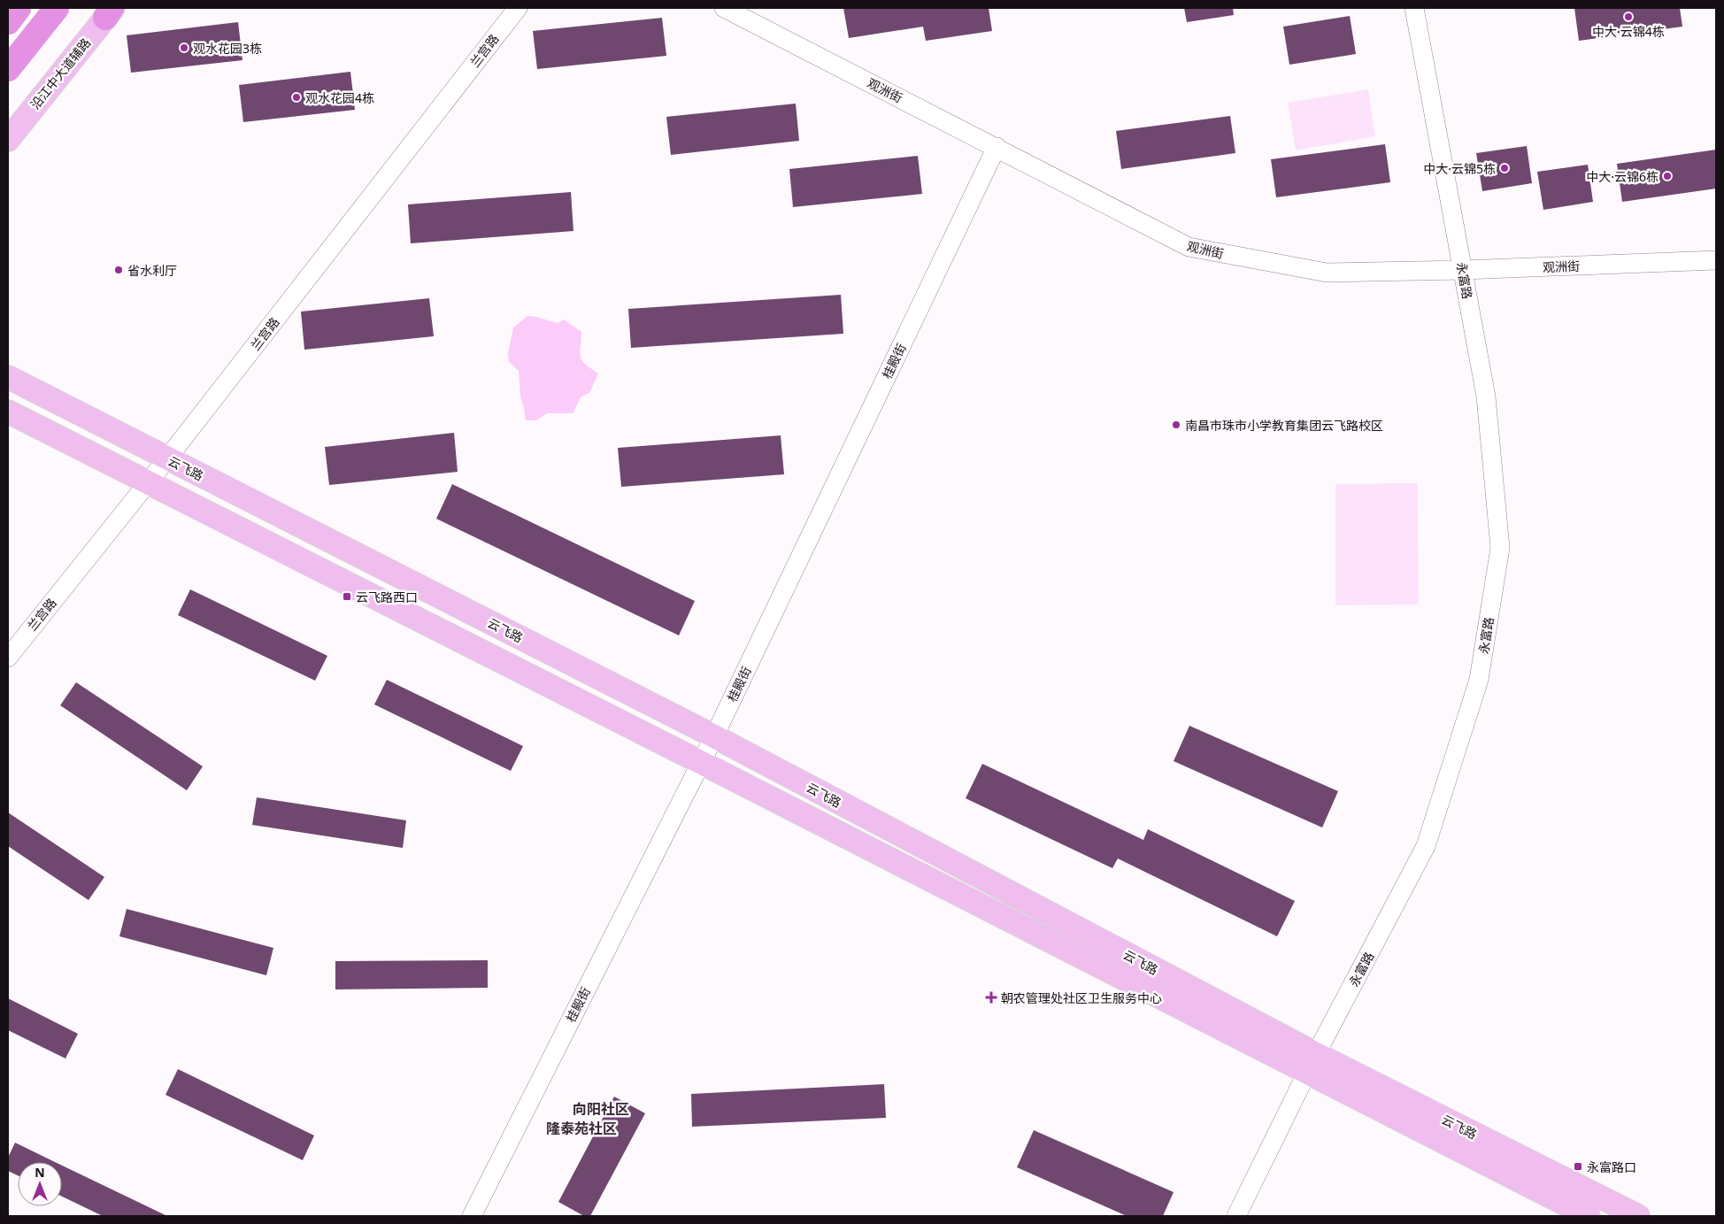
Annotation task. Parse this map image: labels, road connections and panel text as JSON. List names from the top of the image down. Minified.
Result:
{"streets":{"main road":["沿江中大道辅路","云飞路"],"street":["兰宫路","观洲街","永富路","桂殿街"]},"crossings":[["兰宫路","云飞路"],["观洲街","永富路"],["观洲街","桂殿街"],["永富路","云飞路"],["桂殿街","云飞路"]],"districts":["向阳社区","隆泰苑社区"],"places":{"other":["中大·云锦4栋","观水花园3栋","观水花园4栋","中大·云锦5栋","中大·云锦6栋","省水利厅","南昌市珠市小学教育集团云飞路校区"],"transit":["云飞路西口","永富路口"],"health":["朝农管理处社区卫生服务中心"]},"north":"top"}
